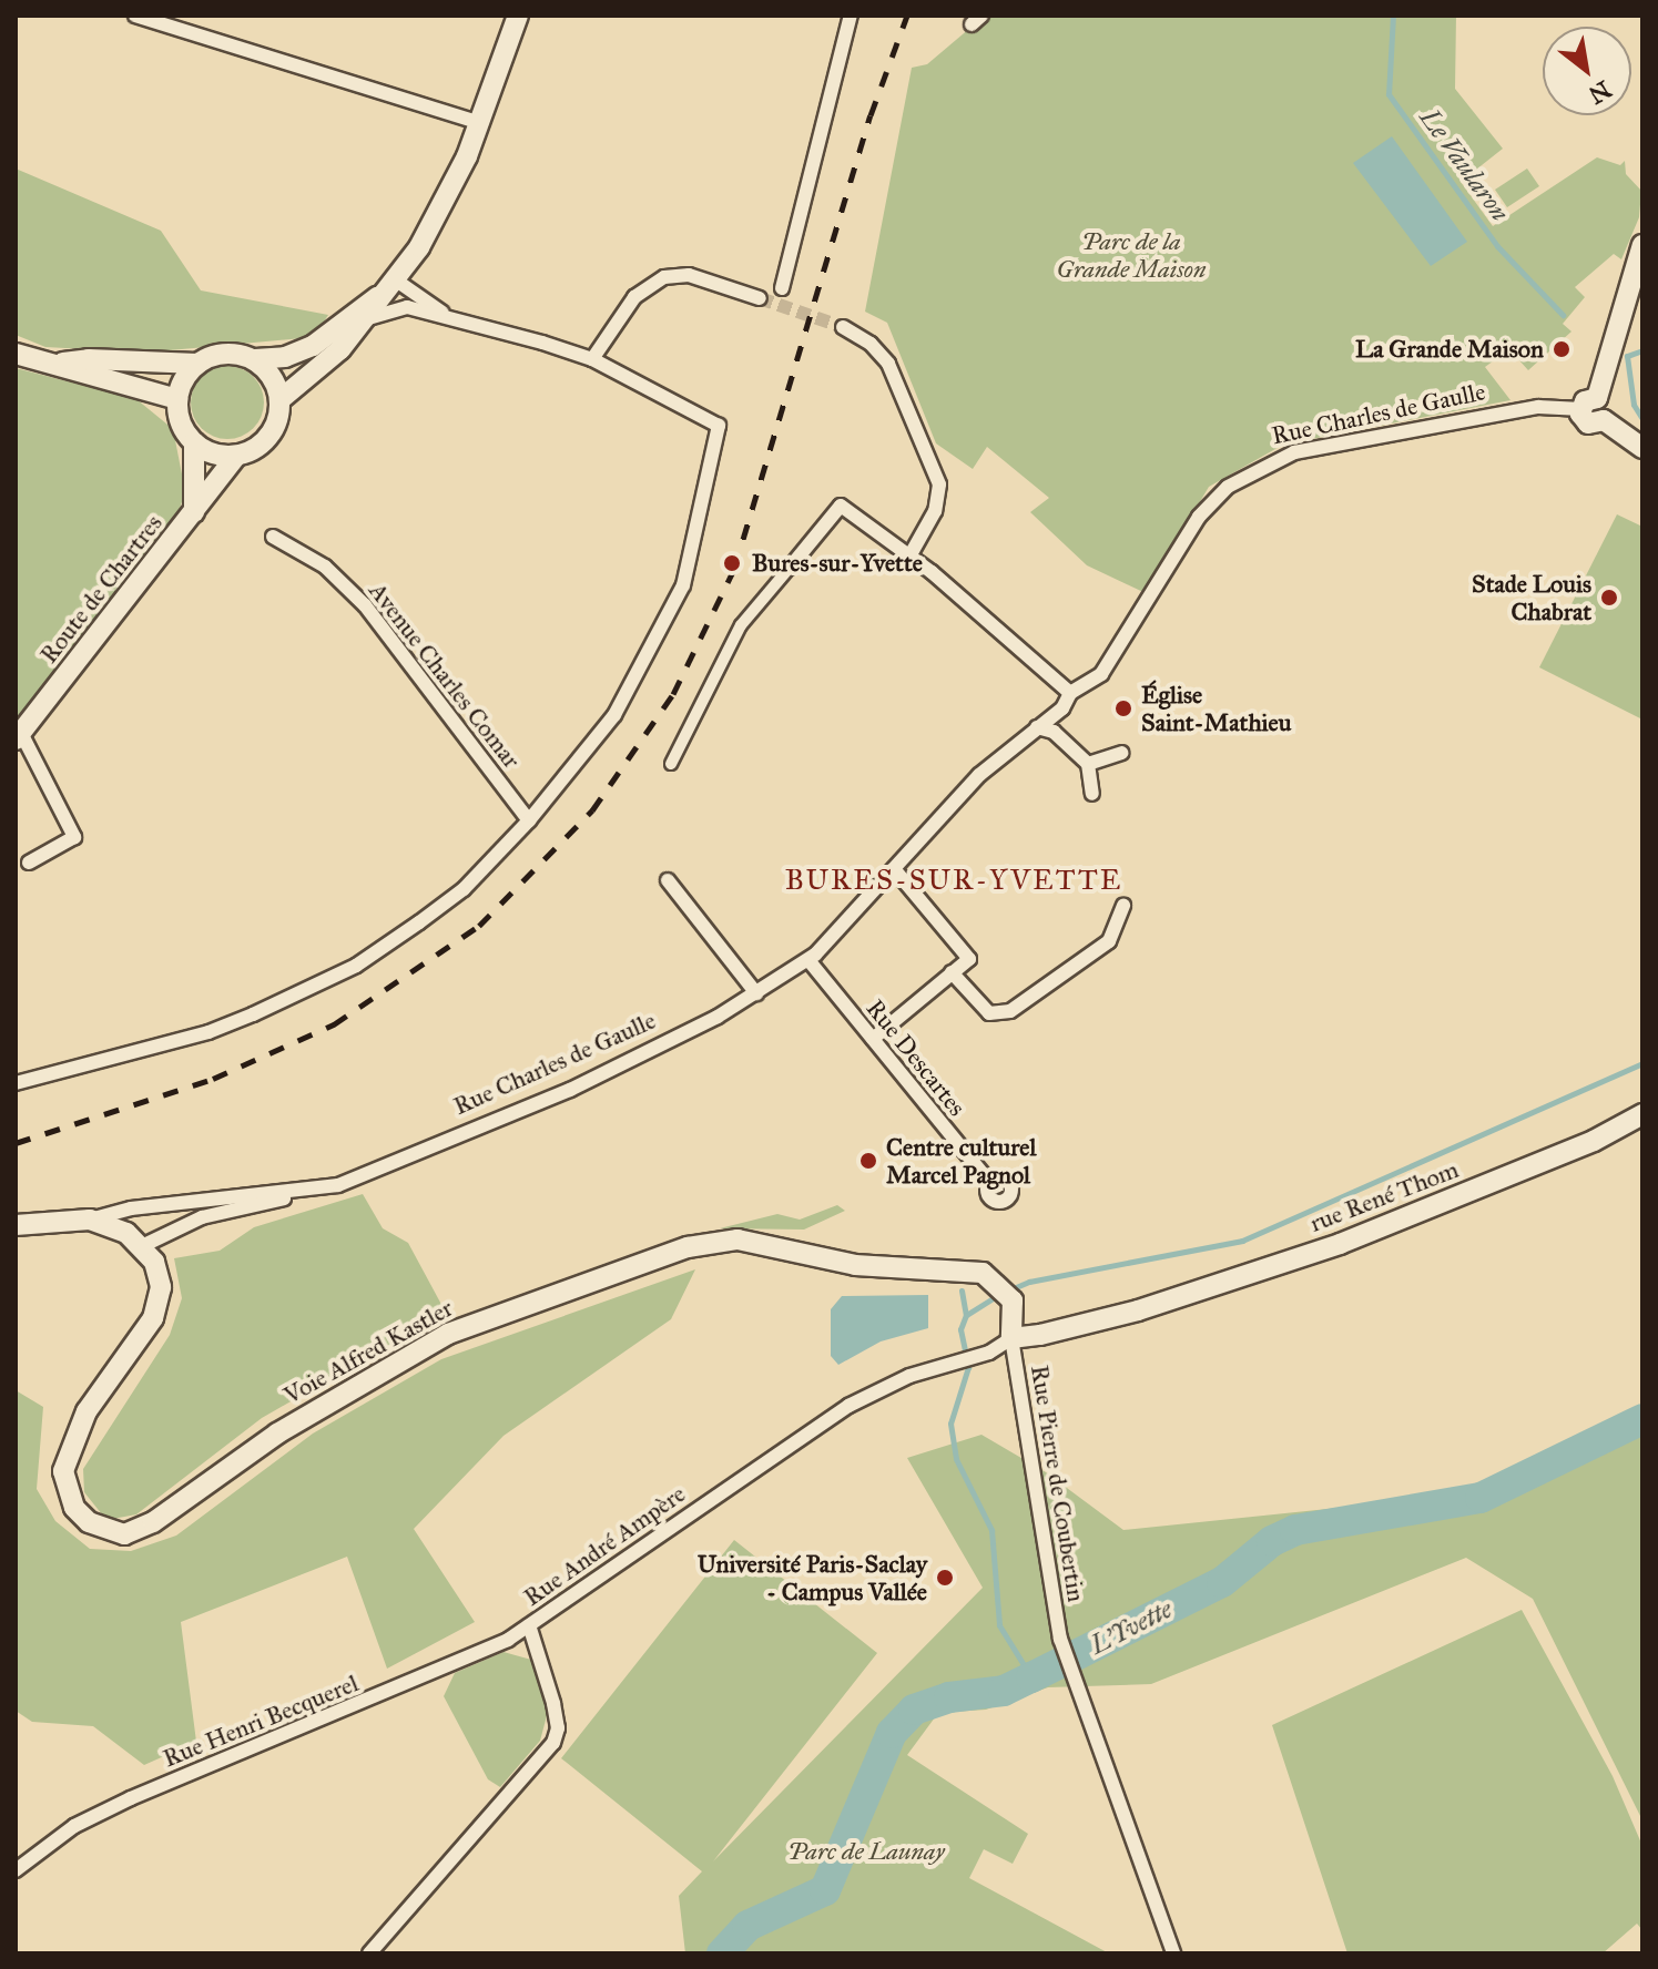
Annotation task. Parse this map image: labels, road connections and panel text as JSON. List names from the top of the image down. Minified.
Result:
{"streets":{"main road":["Rue Charles de Gaulle","Route de Chartres","rue René Thom","Voie Alfred Kastler"],"street":["Avenue Charles Comar","Rue Descartes","Rue Pierre de Coubertin","Rue André Ampère","Rue Henri Becquerel"]},"crossings":[["Rue Charles de Gaulle","Rue Descartes"],["Rue Charles de Gaulle","Voie Alfred Kastler"],["rue René Thom","Voie Alfred Kastler"],["rue René Thom","Rue Pierre de Coubertin"],["rue René Thom","Rue André Ampère"],["Voie Alfred Kastler","Rue Pierre de Coubertin"],["Voie Alfred Kastler","Rue André Ampère"],["Rue Pierre de Coubertin","Rue André Ampère"],["Rue André Ampère","Rue Henri Becquerel"]],"districts":["BURES-SUR-YVETTE"],"water":["Le Vaularon","L'Yvette"],"parks":["Parc de la Grande Maison","Parc de Launay"],"places":["La Grande Maison","Bures-sur-Yvette","Stade Louis Chabrat","Église Saint-Mathieu","Centre culturel Marcel Pagnol","Université Paris-Saclay - Campus Vallée"],"north":"bottom right"}
